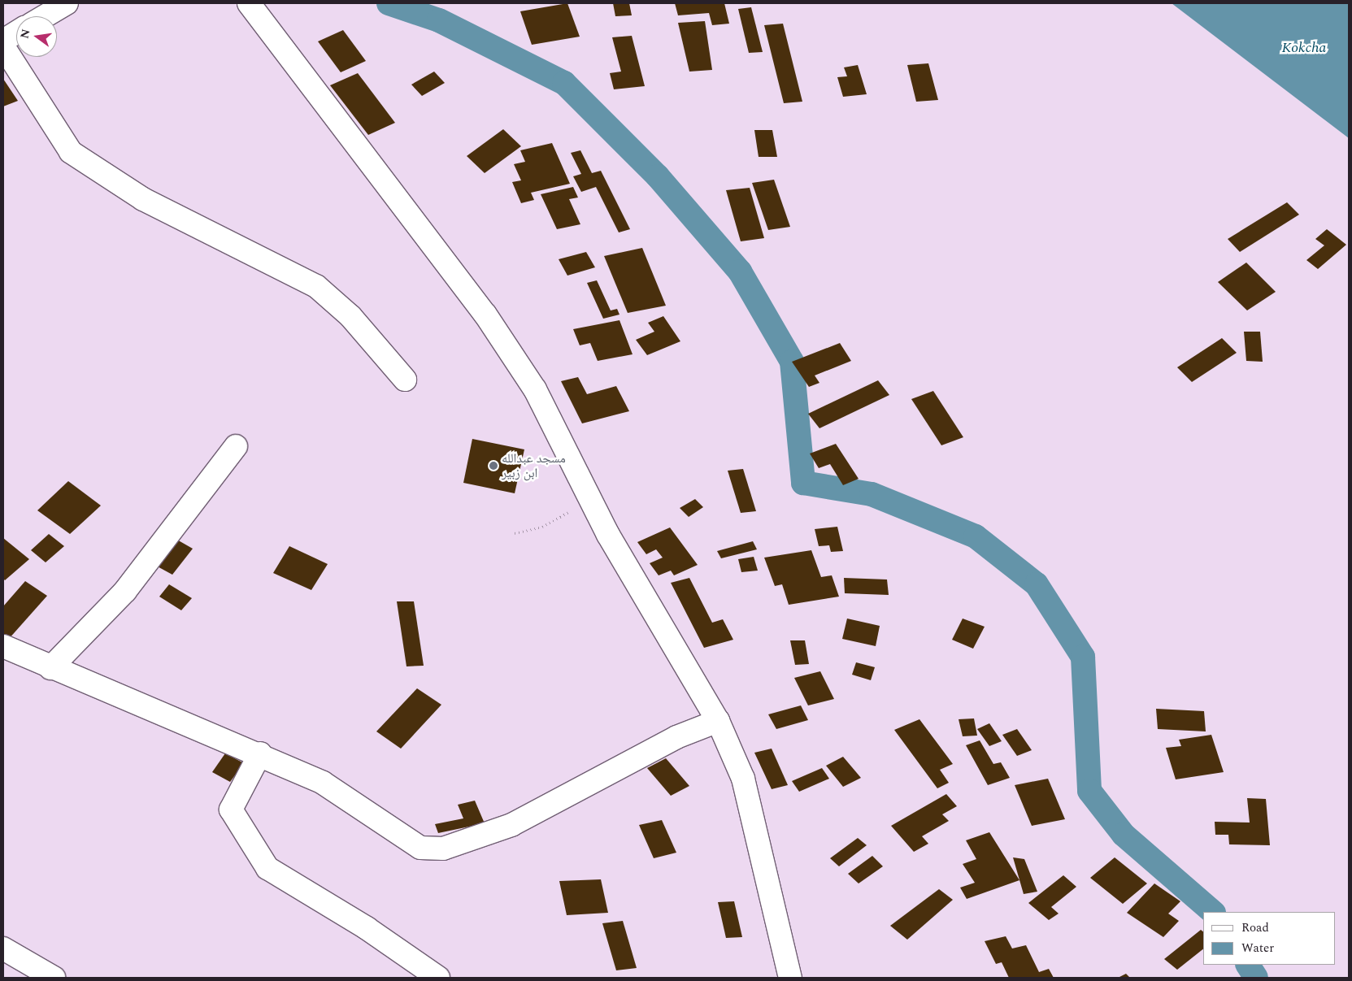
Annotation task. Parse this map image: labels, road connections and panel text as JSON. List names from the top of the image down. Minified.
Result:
{"water":["Kokcha"],"places":["مسجد عبدالله ابن زبیر"],"legend":["Road","Water"],"north":"left"}
